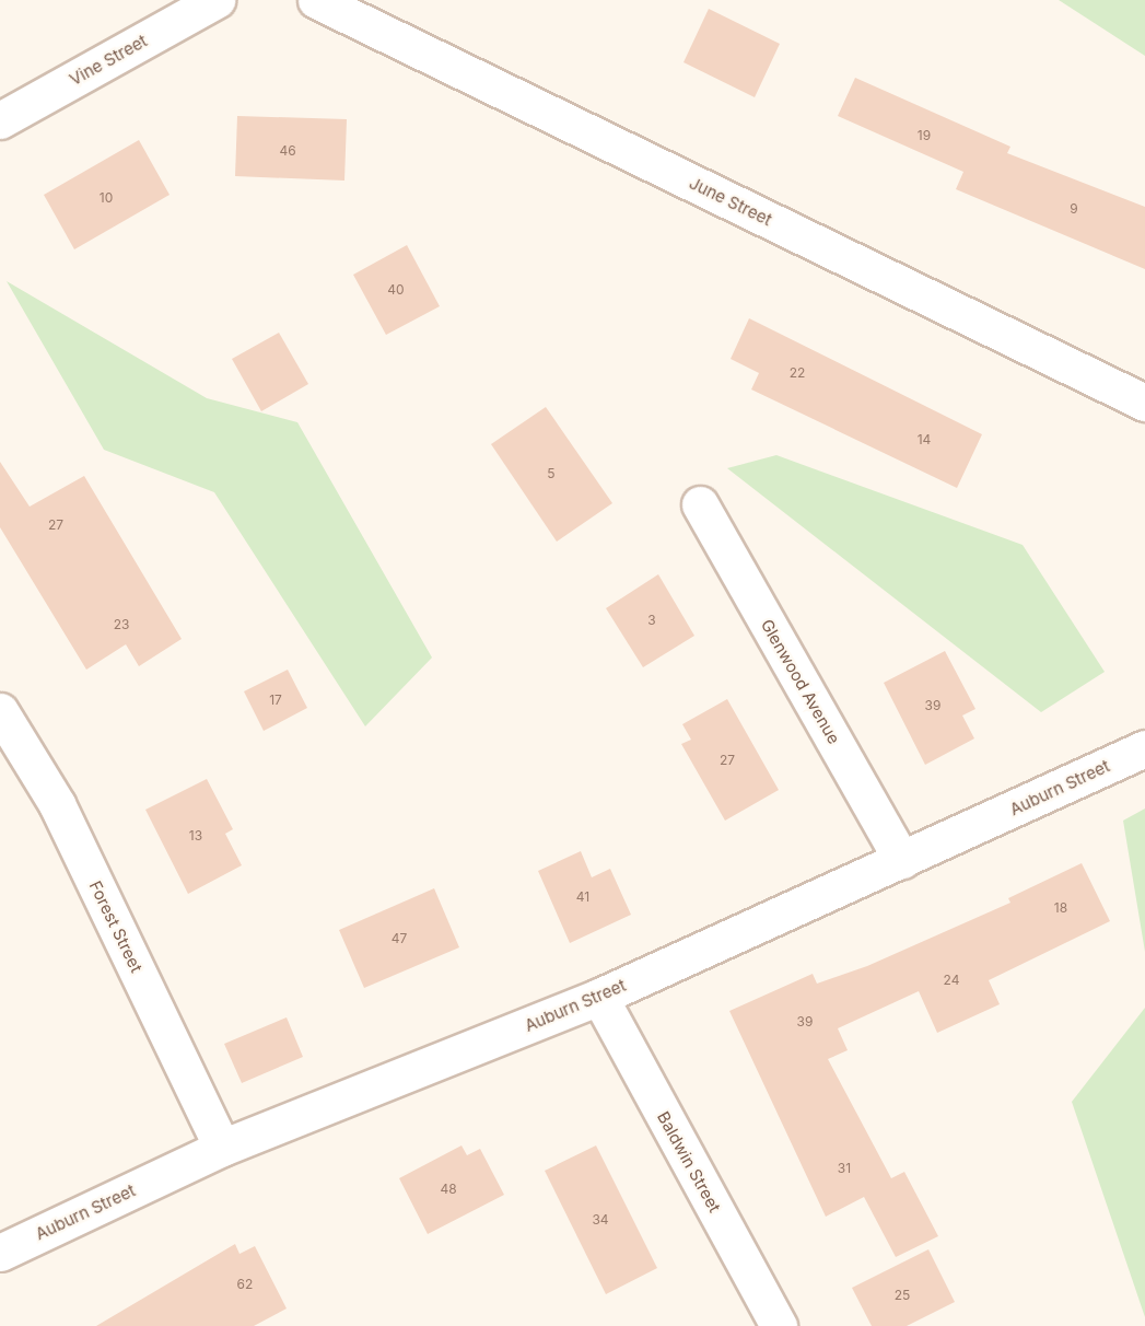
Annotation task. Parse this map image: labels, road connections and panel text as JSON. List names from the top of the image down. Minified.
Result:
{"streets":{"street":["Vine Street","June Street","Glenwood Avenue","Auburn Street","Forest Street","Baldwin Street"]},"crossings":[["Glenwood Avenue","Auburn Street"],["Auburn Street","Forest Street"],["Auburn Street","Baldwin Street"]],"house_numbers":["19","46","10","9","40","22","14","5","27","3","23","17","39","27","13","41","18","47","24","39","31","48","34","62","25"]}
